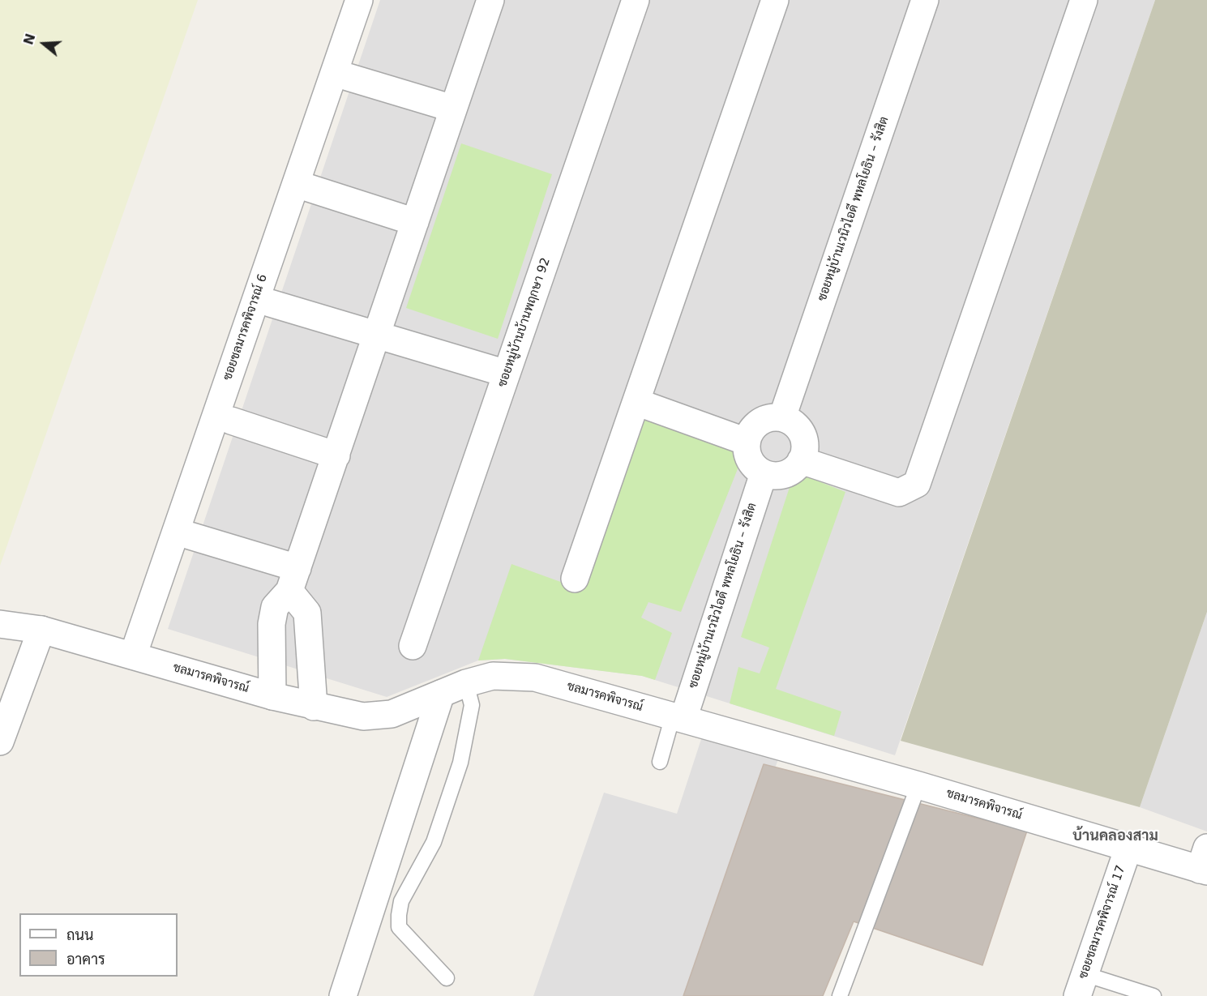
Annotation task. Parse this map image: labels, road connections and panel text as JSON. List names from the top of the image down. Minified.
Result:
{"streets":{"street":["ซอยหมู่บ้านเวนิวไอดี พหลโยธิน – รังสิต","ซอยหมู่บ้านบ้านพฤกษา 92","ซอยชลมารคพิจารณ์ 6","ชลมารคพิจารณ์","ซอยชลมารคพิจารณ์ 17"]},"crossings":[["ซอยหมู่บ้านเวนิวไอดี พหลโยธิน – รังสิต","ชลมารคพิจารณ์"],["ซอยชลมารคพิจารณ์ 6","ชลมารคพิจารณ์"],["ชลมารคพิจารณ์","ซอยชลมารคพิจารณ์ 17"]],"districts":["บ้านคลองสาม"],"legend":["ถนน","อาคาร"],"north":"left"}
